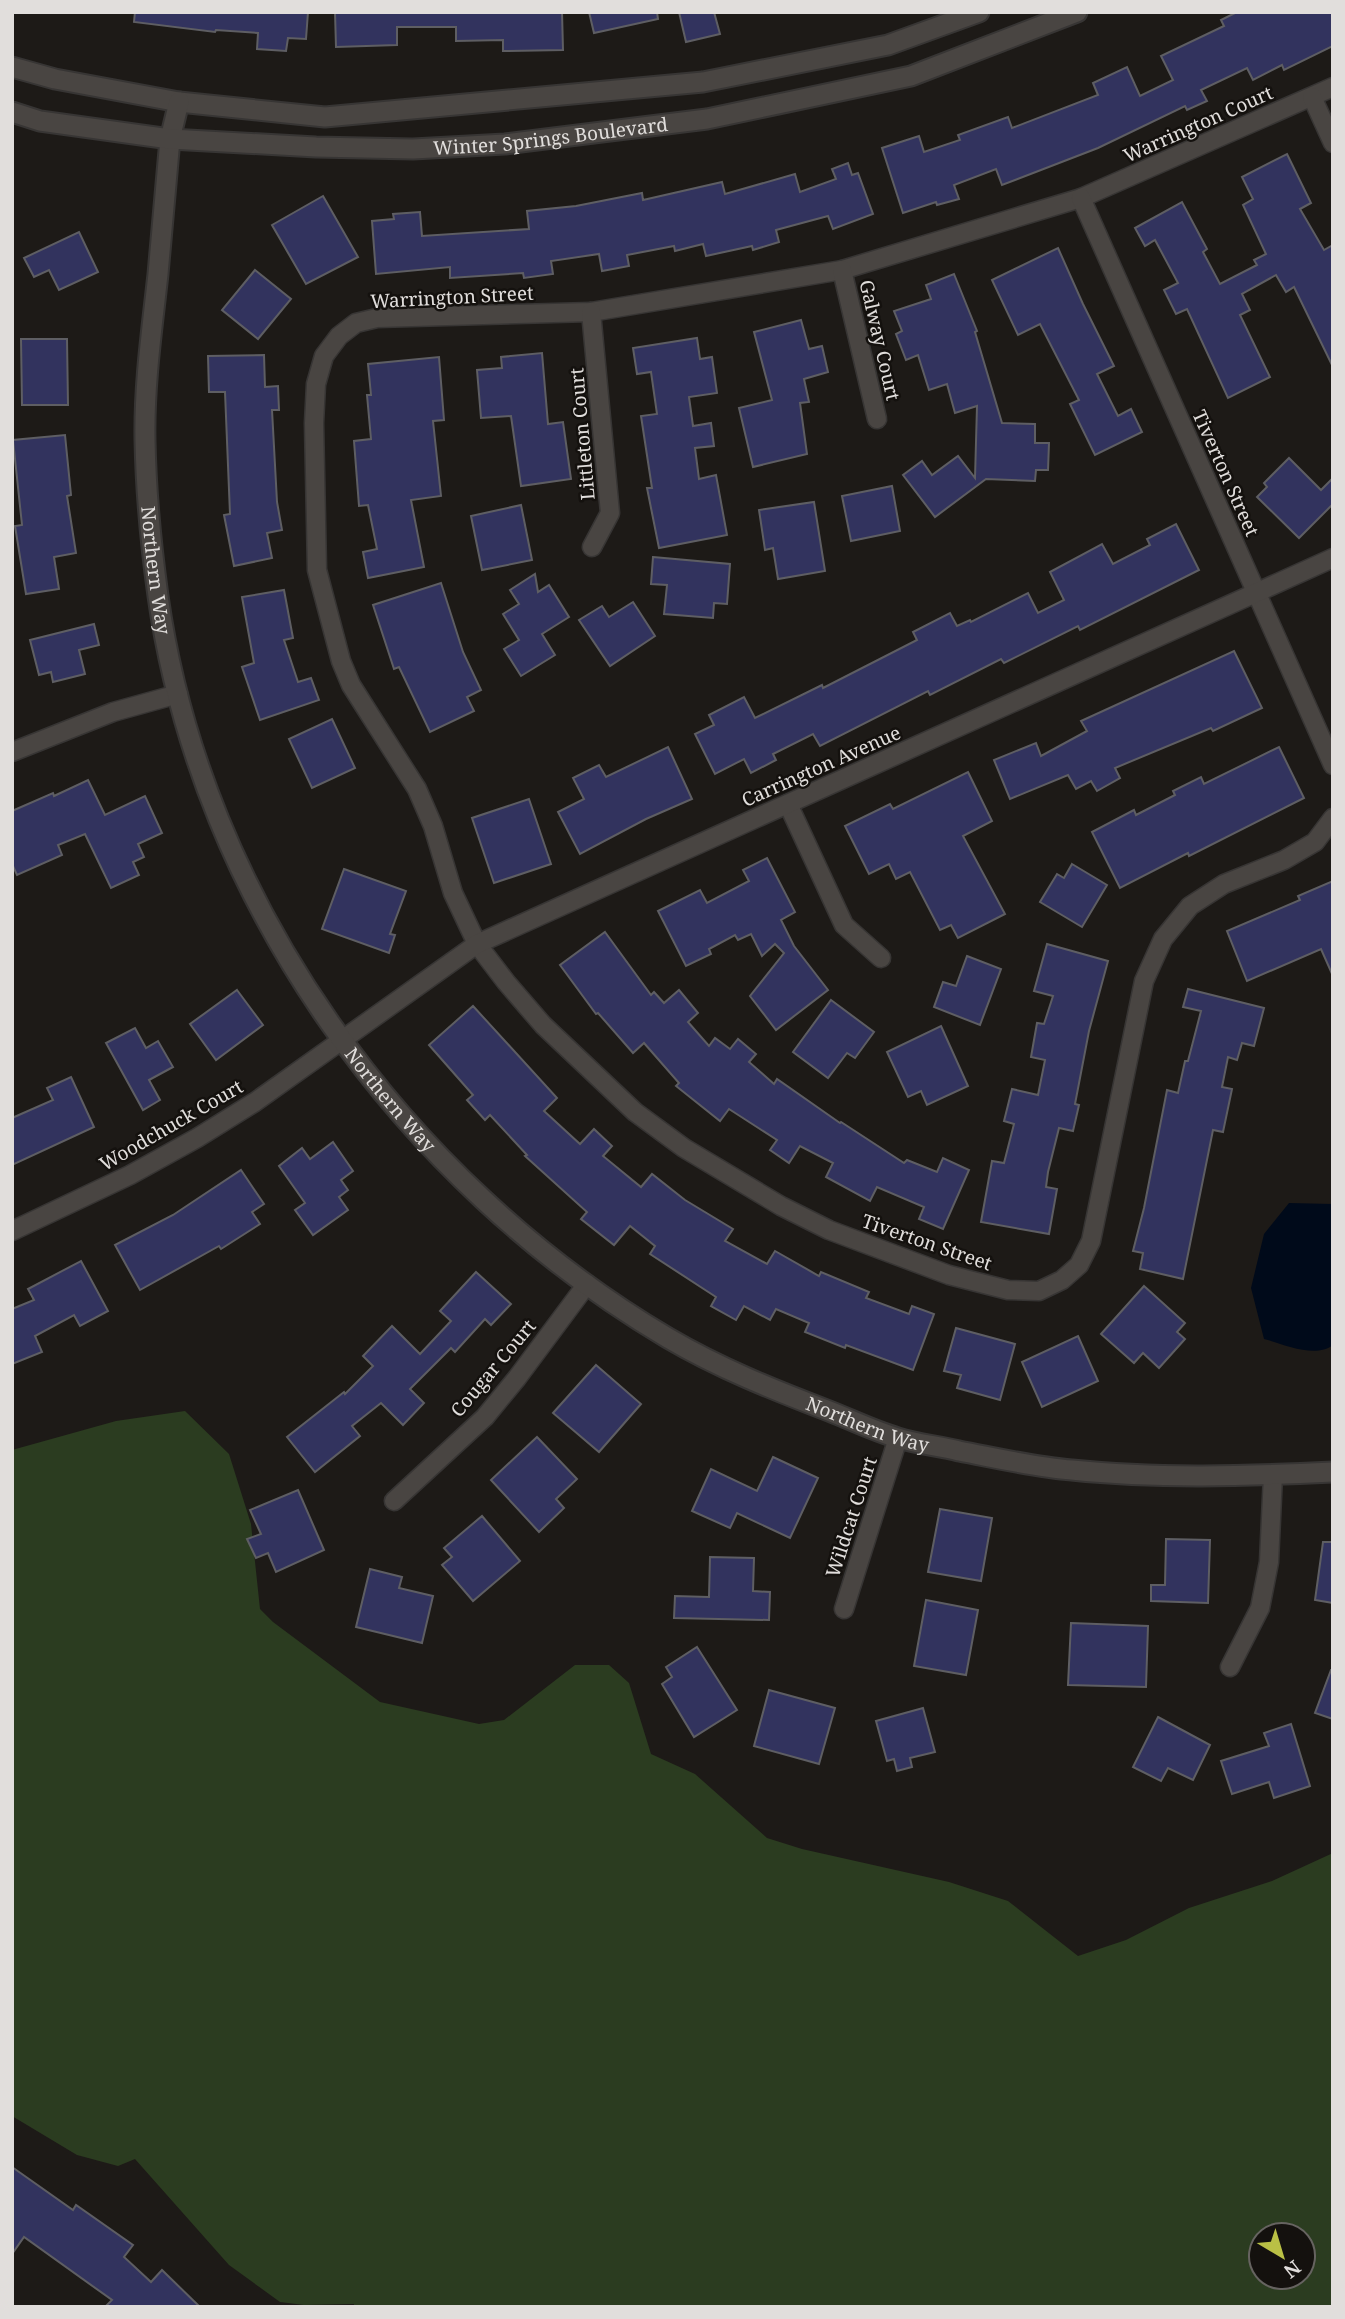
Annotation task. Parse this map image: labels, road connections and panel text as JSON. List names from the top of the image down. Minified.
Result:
{"streets":{"street":["Warrington Court","Winter Springs Boulevard","Warrington Street","Galway Court","Littleton Court","Tiverton Street","Northern Way","Carrington Avenue","Woodchuck Court","Cougar Court","Wildcat Court"]},"crossings":[["Warrington Court","Warrington Street"],["Warrington Court","Tiverton Street"],["Winter Springs Boulevard","Northern Way"],["Warrington Street","Galway Court"],["Warrington Street","Littleton Court"],["Warrington Street","Tiverton Street"],["Warrington Street","Carrington Avenue"],["Tiverton Street","Carrington Avenue"],["Northern Way","Carrington Avenue"],["Northern Way","Woodchuck Court"],["Northern Way","Cougar Court"],["Northern Way","Wildcat Court"],["Carrington Avenue","Woodchuck Court"]],"north":"bottom right"}
